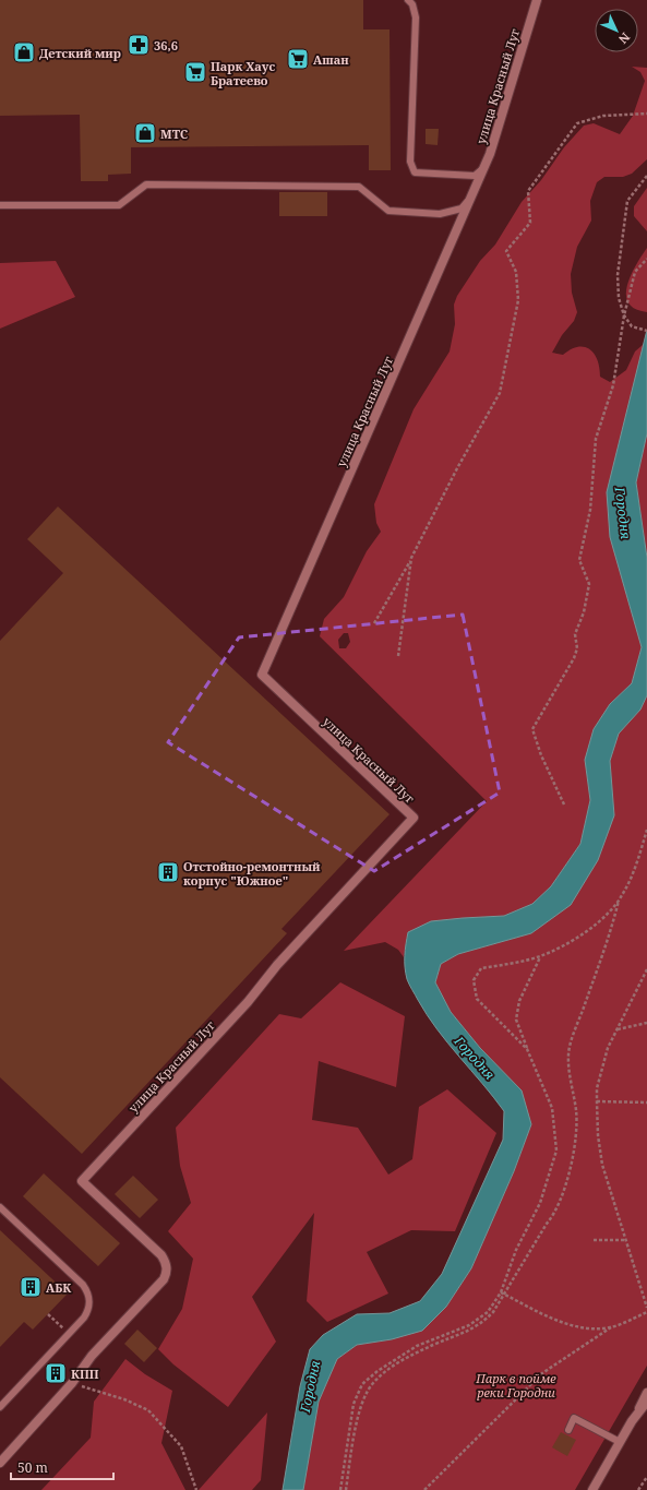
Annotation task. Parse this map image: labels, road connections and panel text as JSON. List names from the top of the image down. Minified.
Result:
{"streets":{"street":["улица Красный Луг"]},"water":["Городня"],"parks":["Парк в пойме реки Городни"],"places":{"pharmacy":["36,6"],"shop":["Детский мир","МТС"],"supermarket":["Ашан","Парк Хаус Братеево"],"building":["Отстойно-ремонтный корпус \"Южное\"","АБК","КПП"]},"scale_bar":"50 m","north":"bottom right"}
